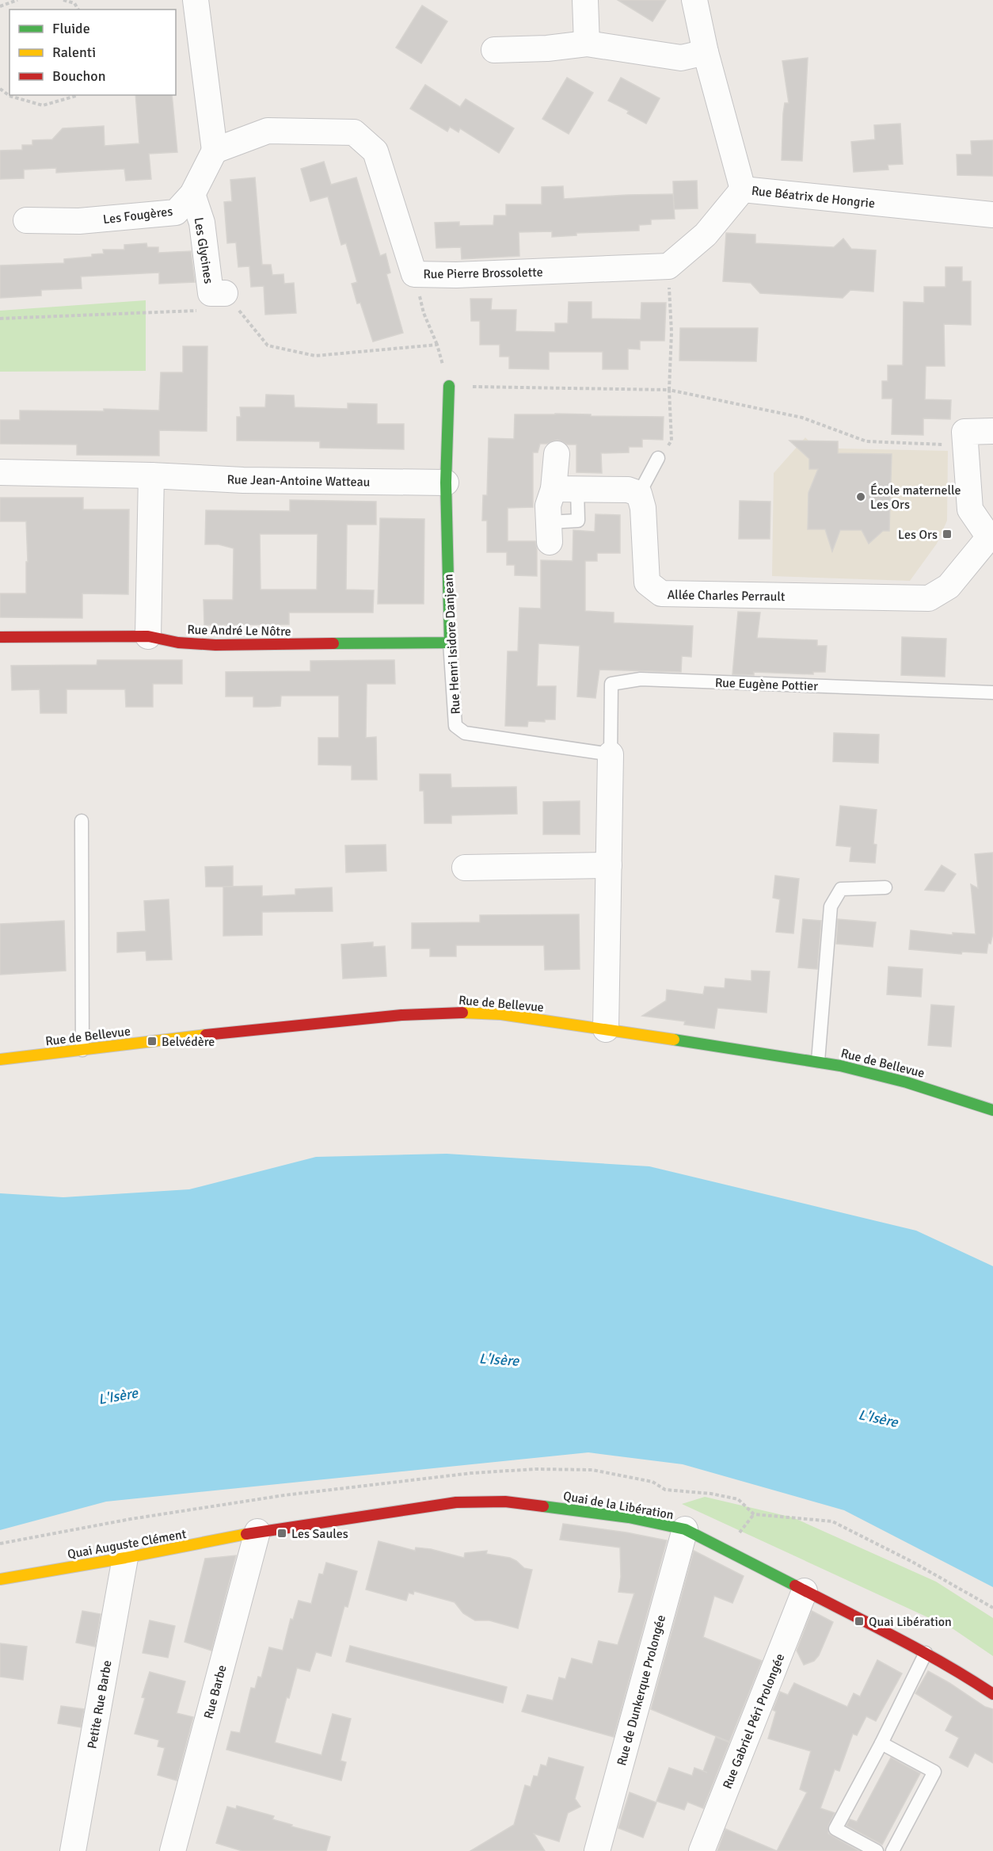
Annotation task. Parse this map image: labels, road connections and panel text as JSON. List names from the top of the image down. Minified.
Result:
{"streets":{"street":["Rue Béatrix de Hongrie","Les Fougères","Les Glycines","Rue Pierre Brossolette","Rue Jean-Antoine Watteau","Allée Charles Perrault","Rue André Le Nôtre","Rue Henri Isidore Danjean","Rue de Bellevue","Quai de la Libération","Quai Auguste Clément","Rue de Dunkerque Prolongée","Rue Barbe","Petite Rue Barbe","Rue Gabriel Péri Prolongée"],"lane":["Rue Eugène Pottier"]},"crossings":[["Les Fougères","Les Glycines"],["Les Fougères","Rue Pierre Brossolette"],["Rue Jean-Antoine Watteau","Rue Henri Isidore Danjean"],["Rue André Le Nôtre","Rue Henri Isidore Danjean"],["Rue Henri Isidore Danjean","Rue Eugène Pottier"],["Quai de la Libération","Quai Auguste Clément"],["Quai de la Libération","Rue de Dunkerque Prolongée"],["Quai de la Libération","Rue Barbe"],["Quai de la Libération","Rue Gabriel Péri Prolongée"],["Quai Auguste Clément","Rue Barbe"],["Quai Auguste Clément","Petite Rue Barbe"]],"water":["L'Isère"],"places":{"other":["École maternelle Les Ors"],"transit":["Les Ors","Belvédère","Les Saules","Quai Libération"]},"legend":["Fluide","Ralenti","Bouchon"]}
